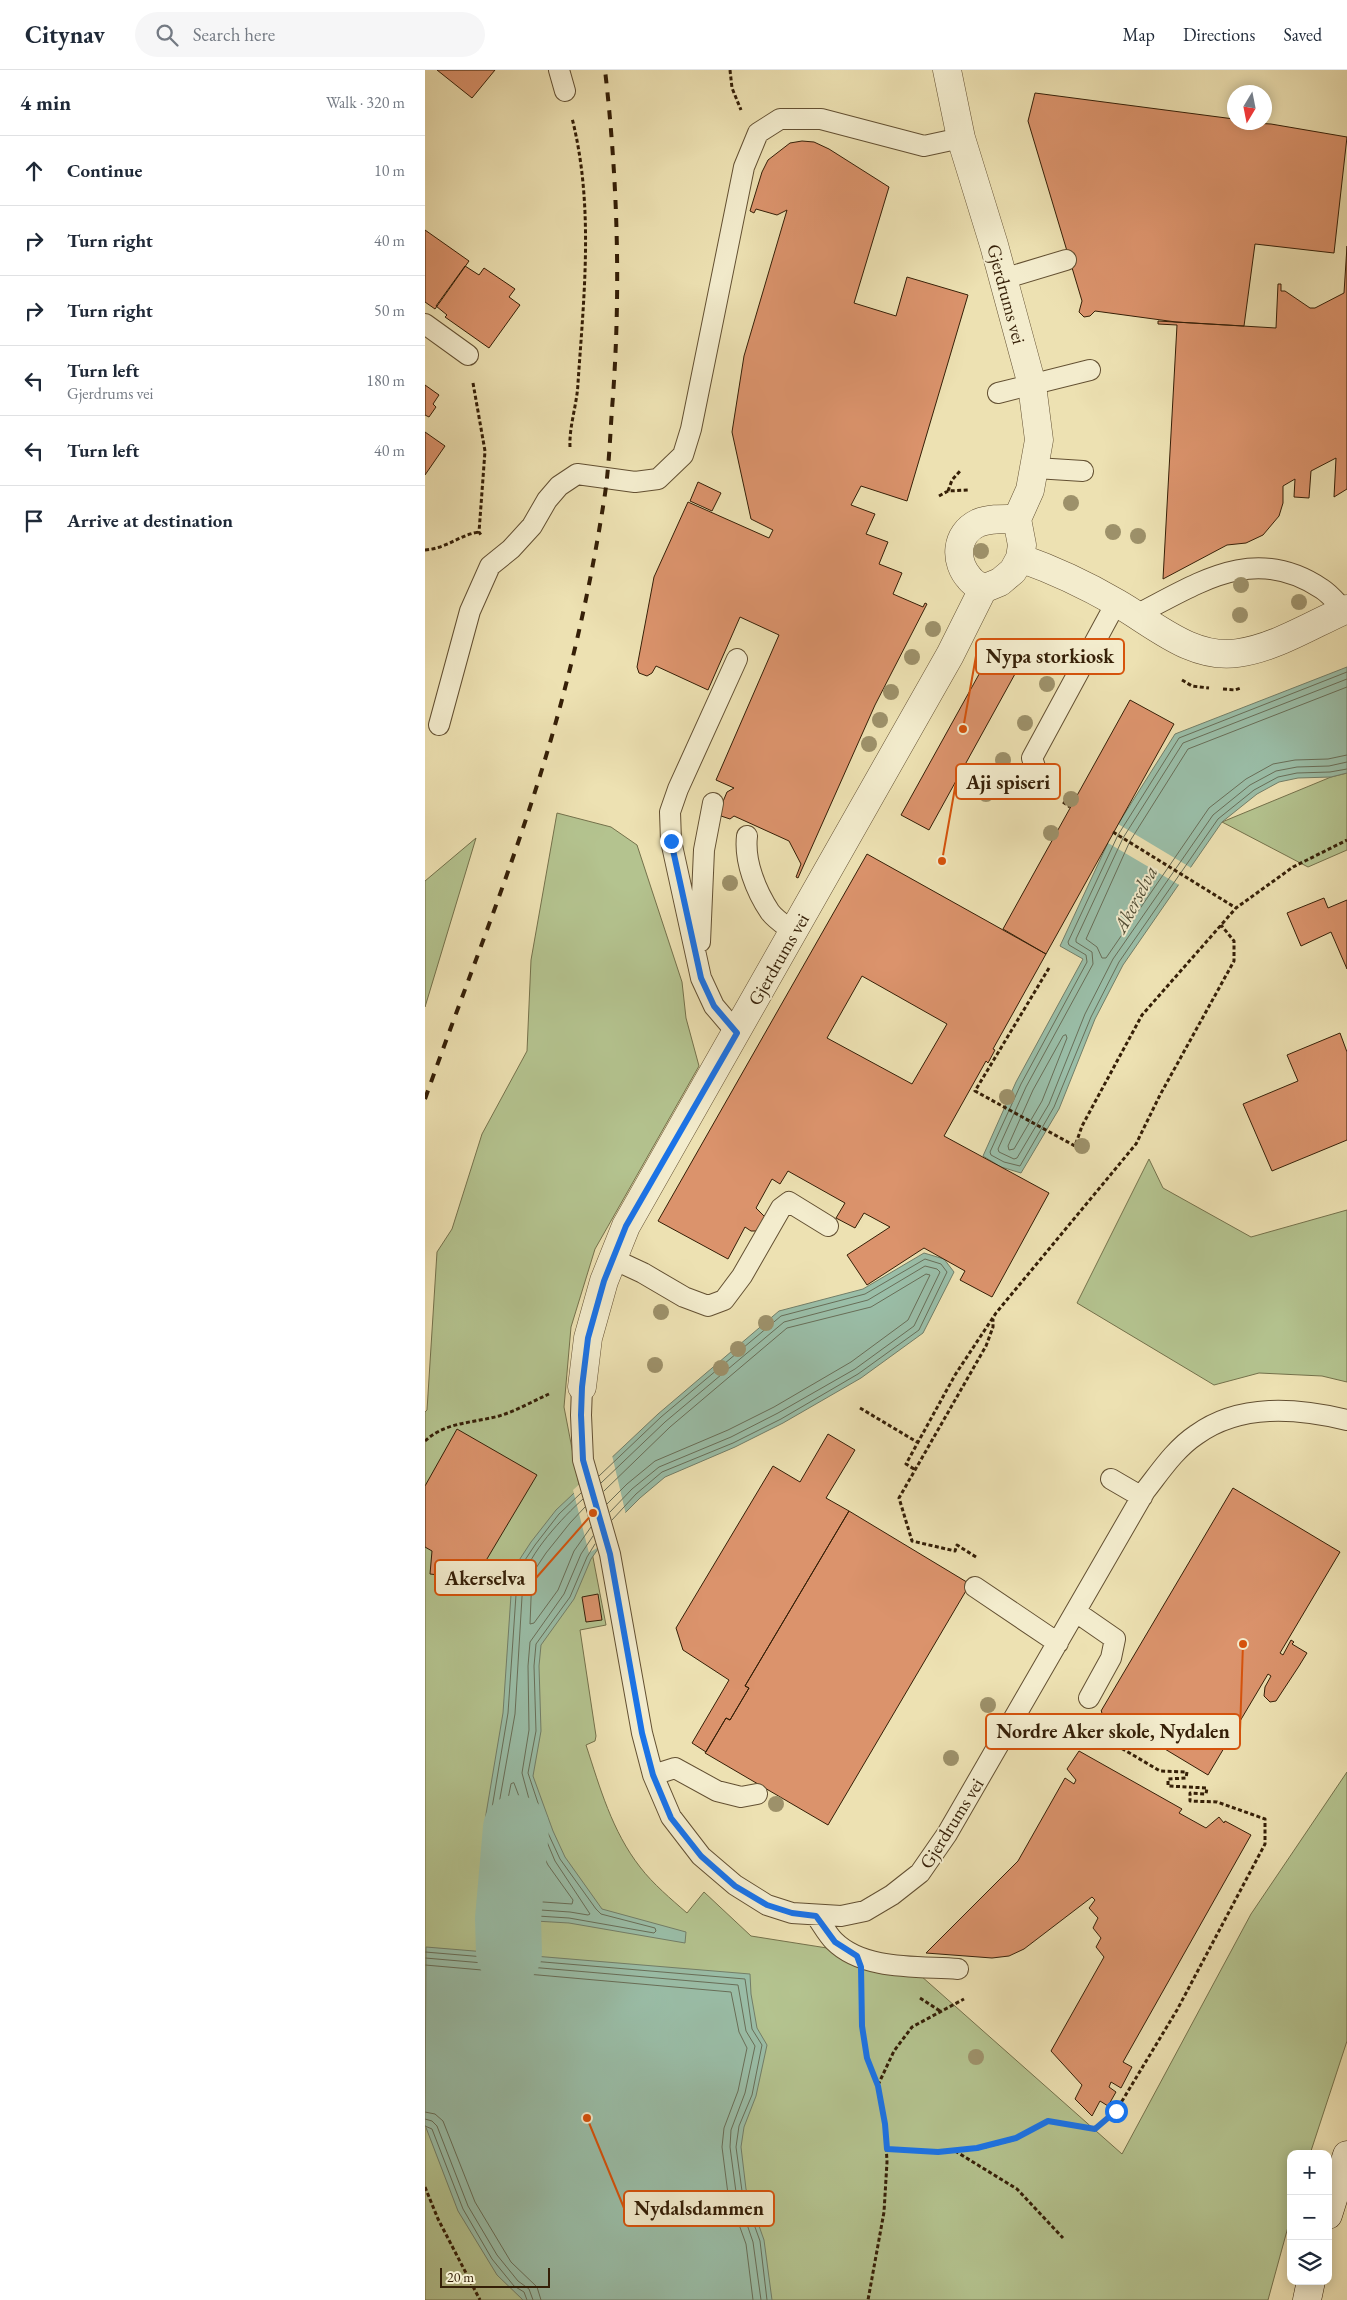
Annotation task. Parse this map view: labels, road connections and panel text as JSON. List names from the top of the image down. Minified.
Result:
{"streets":{"street":["Gjerdrums vei"]},"water":["Akerselva"],"places":["Nypa storkiosk","Aji spiseri","Akerselva","Nordre Aker skole, Nydalen","Nydalsdammen"],"scale_bar":"20 m","north":"bottom","page":{"header":"Citynav","search":"Search here","nav":["Map","Directions","Saved"],"heading":["4 min","Walk · 320 m"],"list":[["Continue","10 m"],["Turn right","40 m"],["Turn right","50 m"],["Turn left","Gjerdrums vei","180 m"],["Turn left","40 m"],"Arrive at destination"],"map_buttons":["+","−"],"scale":"20 m"}}
